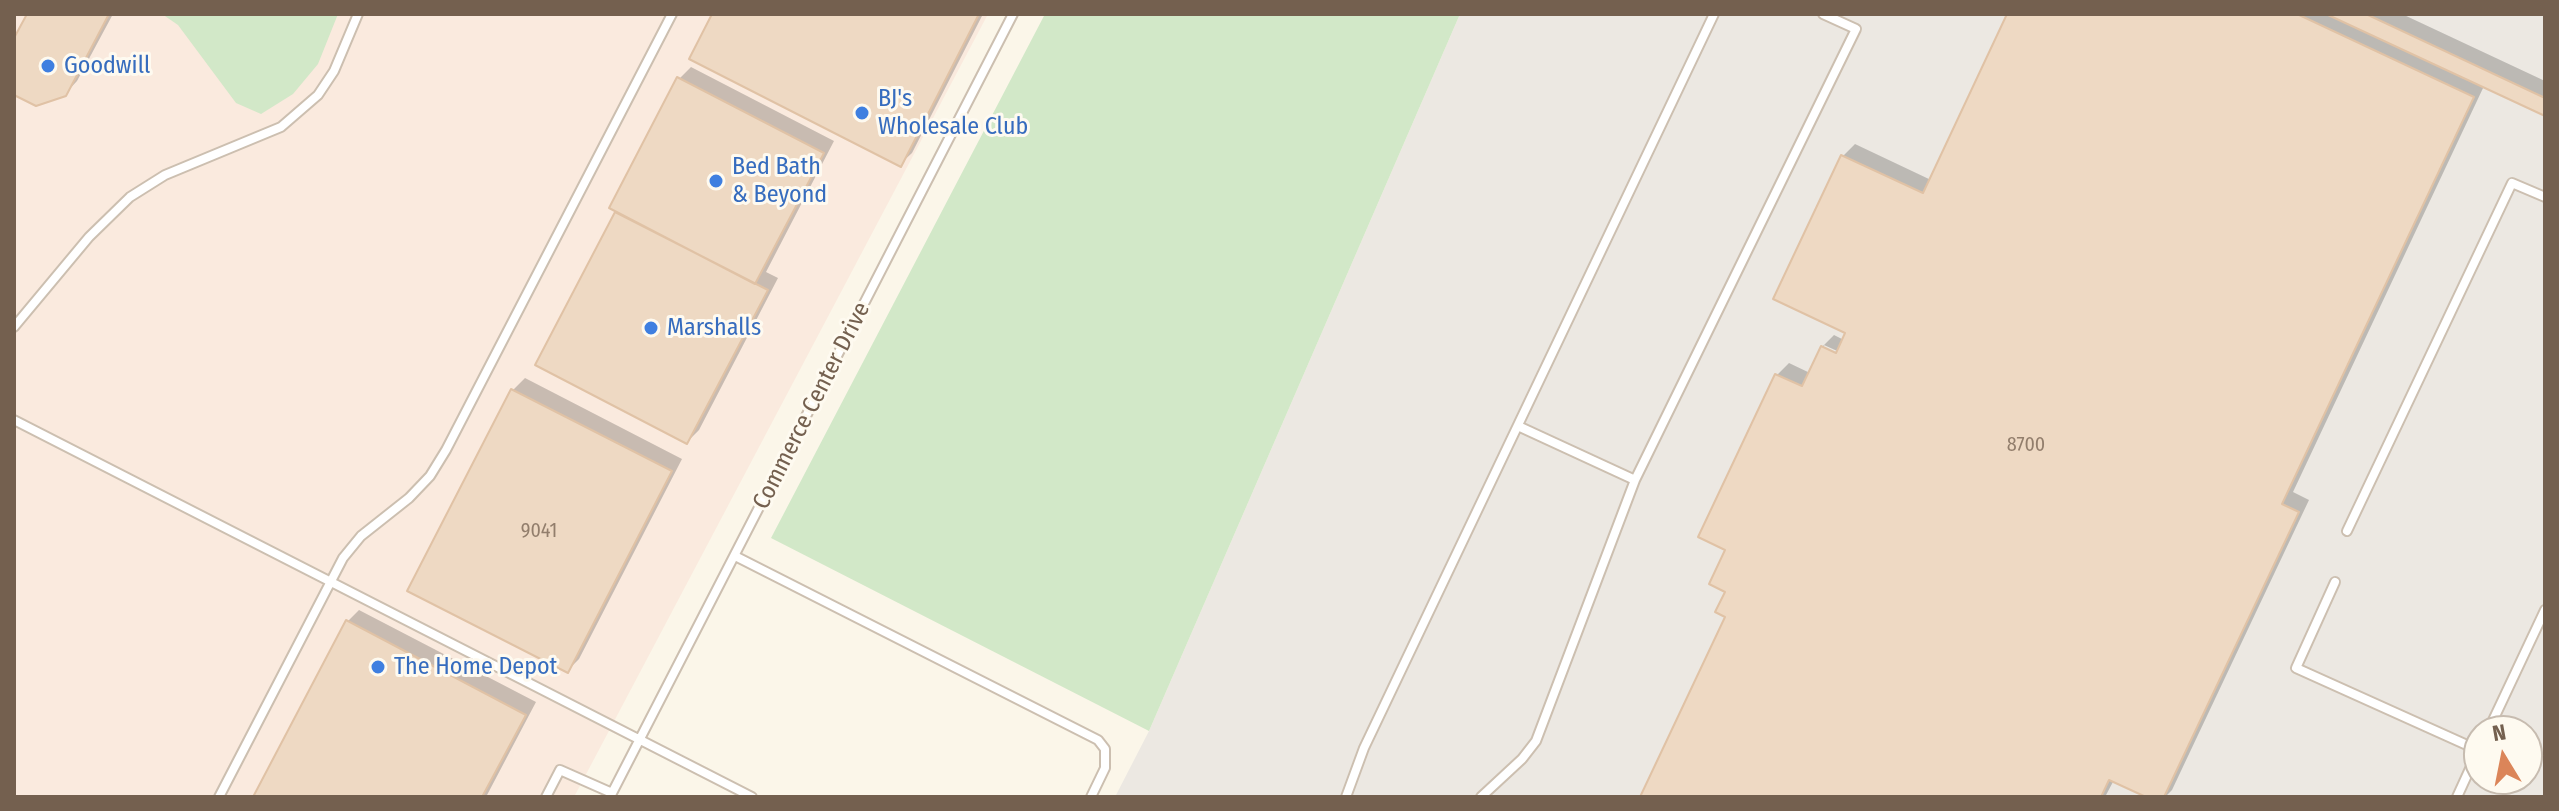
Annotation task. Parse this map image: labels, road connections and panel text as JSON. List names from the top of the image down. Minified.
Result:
{"streets":{"lane":["Commerce Center Drive"]},"places":["Goodwill","BJ's Wholesale Club","Bed Bath & Beyond","Marshalls","The Home Depot"],"house_numbers":["8700","9041"],"north":"top"}
